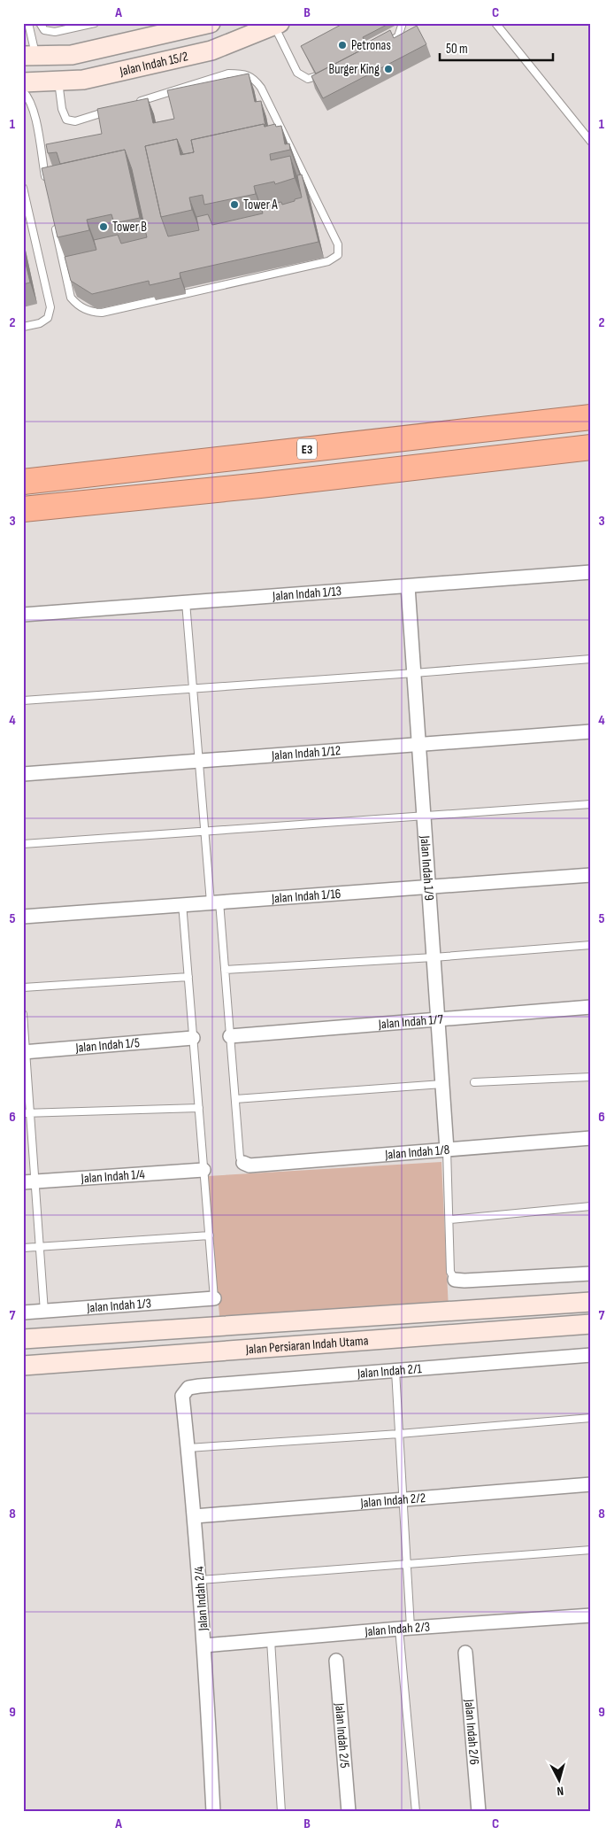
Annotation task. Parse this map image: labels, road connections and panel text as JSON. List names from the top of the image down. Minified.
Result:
{"streets":{"highway":["E3"],"main road":["Jalan Indah 15/2","Jalan Persiaran Indah Utama"],"street":["Jalan Indah 1/13","Jalan Indah 1/12","Jalan Indah 1/9","Jalan Indah 1/16","Jalan Indah 1/7","Jalan Indah 1/5","Jalan Indah 1/8","Jalan Indah 1/4","Jalan Indah 1/3","Jalan Indah 2/1","Jalan Indah 2/2","Jalan Indah 2/4","Jalan Indah 2/3","Jalan Indah 2/6","Jalan Indah 2/5"]},"crossings":[["Jalan Indah 1/13","Jalan Indah 1/9"],["Jalan Indah 1/12","Jalan Indah 1/9"],["Jalan Indah 1/9","Jalan Indah 1/16"],["Jalan Indah 1/9","Jalan Indah 1/7"],["Jalan Indah 1/9","Jalan Indah 1/8"],["Jalan Indah 2/1","Jalan Indah 2/4"],["Jalan Indah 2/2","Jalan Indah 2/4"],["Jalan Indah 2/4","Jalan Indah 2/3"]],"places":["Petronas","Burger King","Tower A","Tower B"],"scale_bar":"50 m","north":"bottom","grid":{"columns":["A","B","C"],"rows":["1","2","3","4","5","6","7","8","9"]}}
